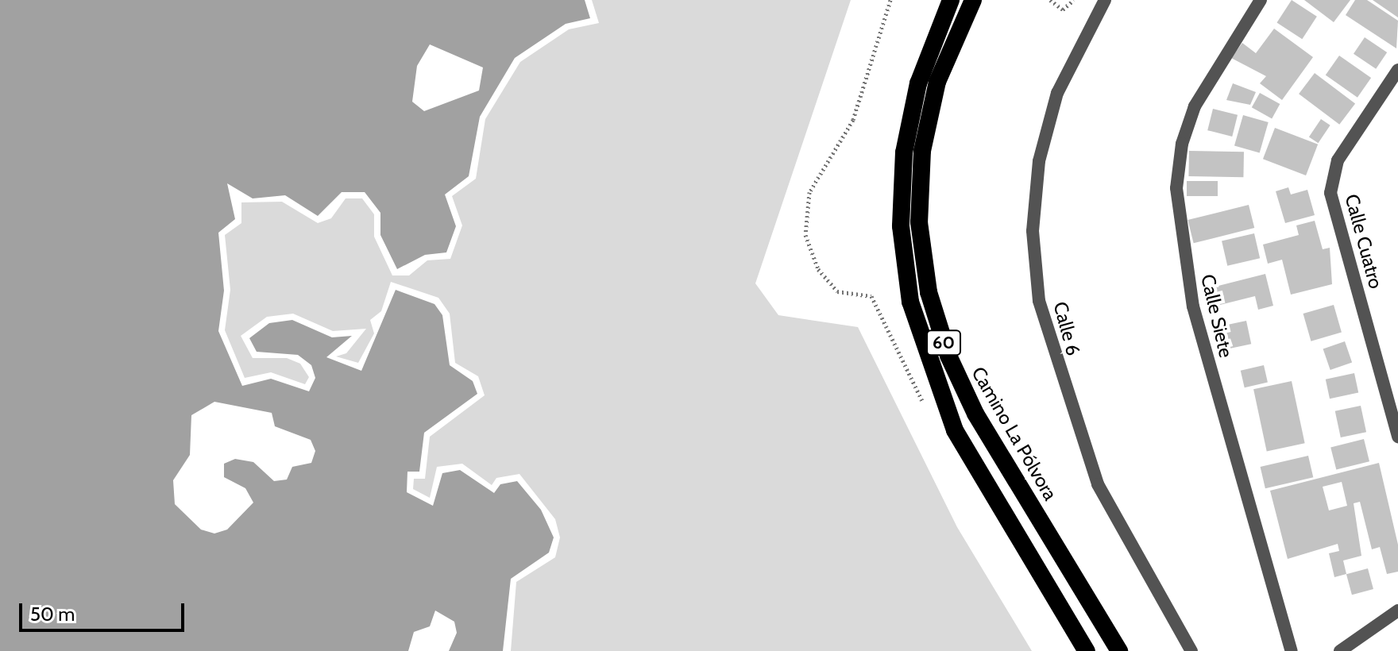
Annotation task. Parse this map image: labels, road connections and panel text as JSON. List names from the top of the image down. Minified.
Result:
{"streets":{"highway":["60","Camino La Pólvora"],"street":["Calle Cuatro","Calle Siete","Calle 6"]},"scale_bar":"50 m"}
